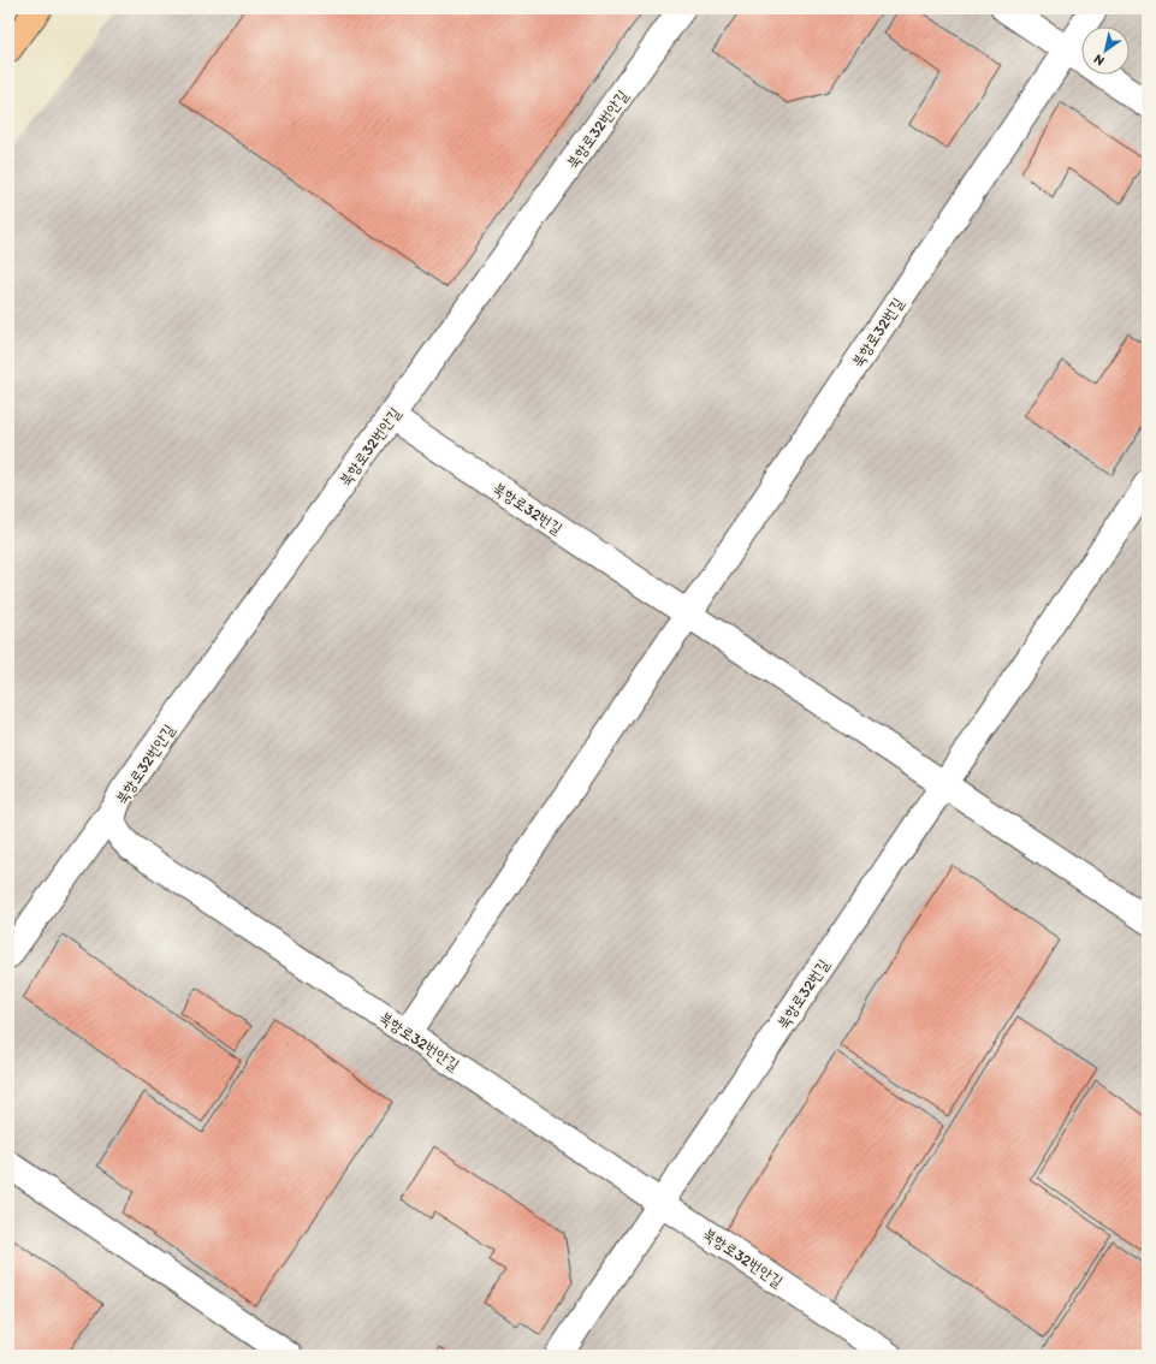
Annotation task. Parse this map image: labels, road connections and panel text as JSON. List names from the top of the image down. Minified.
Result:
{"streets":{"street":["북항로32번안길","북항로32번길"]},"crossings":[["북항로32번안길","북항로32번길"]],"north":"bottom left"}
